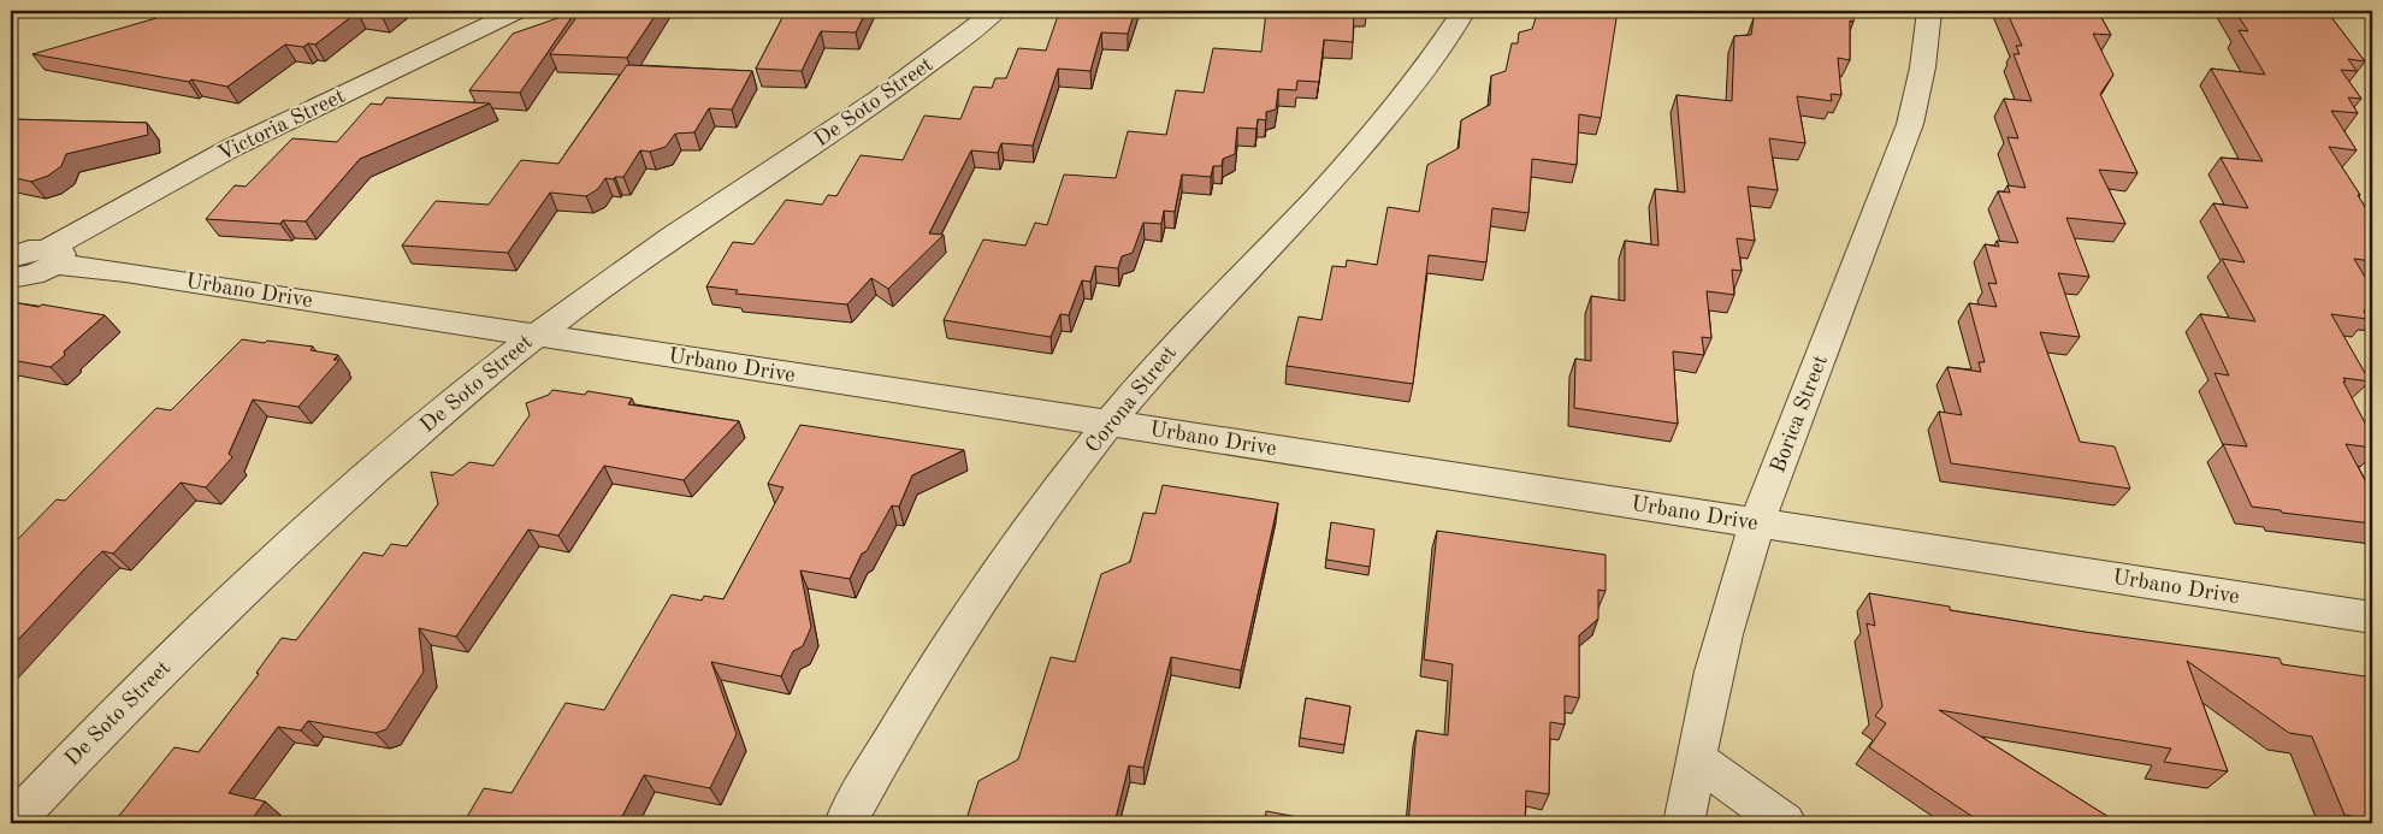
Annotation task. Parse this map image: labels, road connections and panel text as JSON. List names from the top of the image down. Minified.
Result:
{"streets":{"street":["De Soto Street","Victoria Street","Urbano Drive","Corona Street","Borica Street"]},"crossings":[["De Soto Street","Urbano Drive"],["Victoria Street","Urbano Drive"],["Urbano Drive","Corona Street"],["Urbano Drive","Borica Street"]]}
